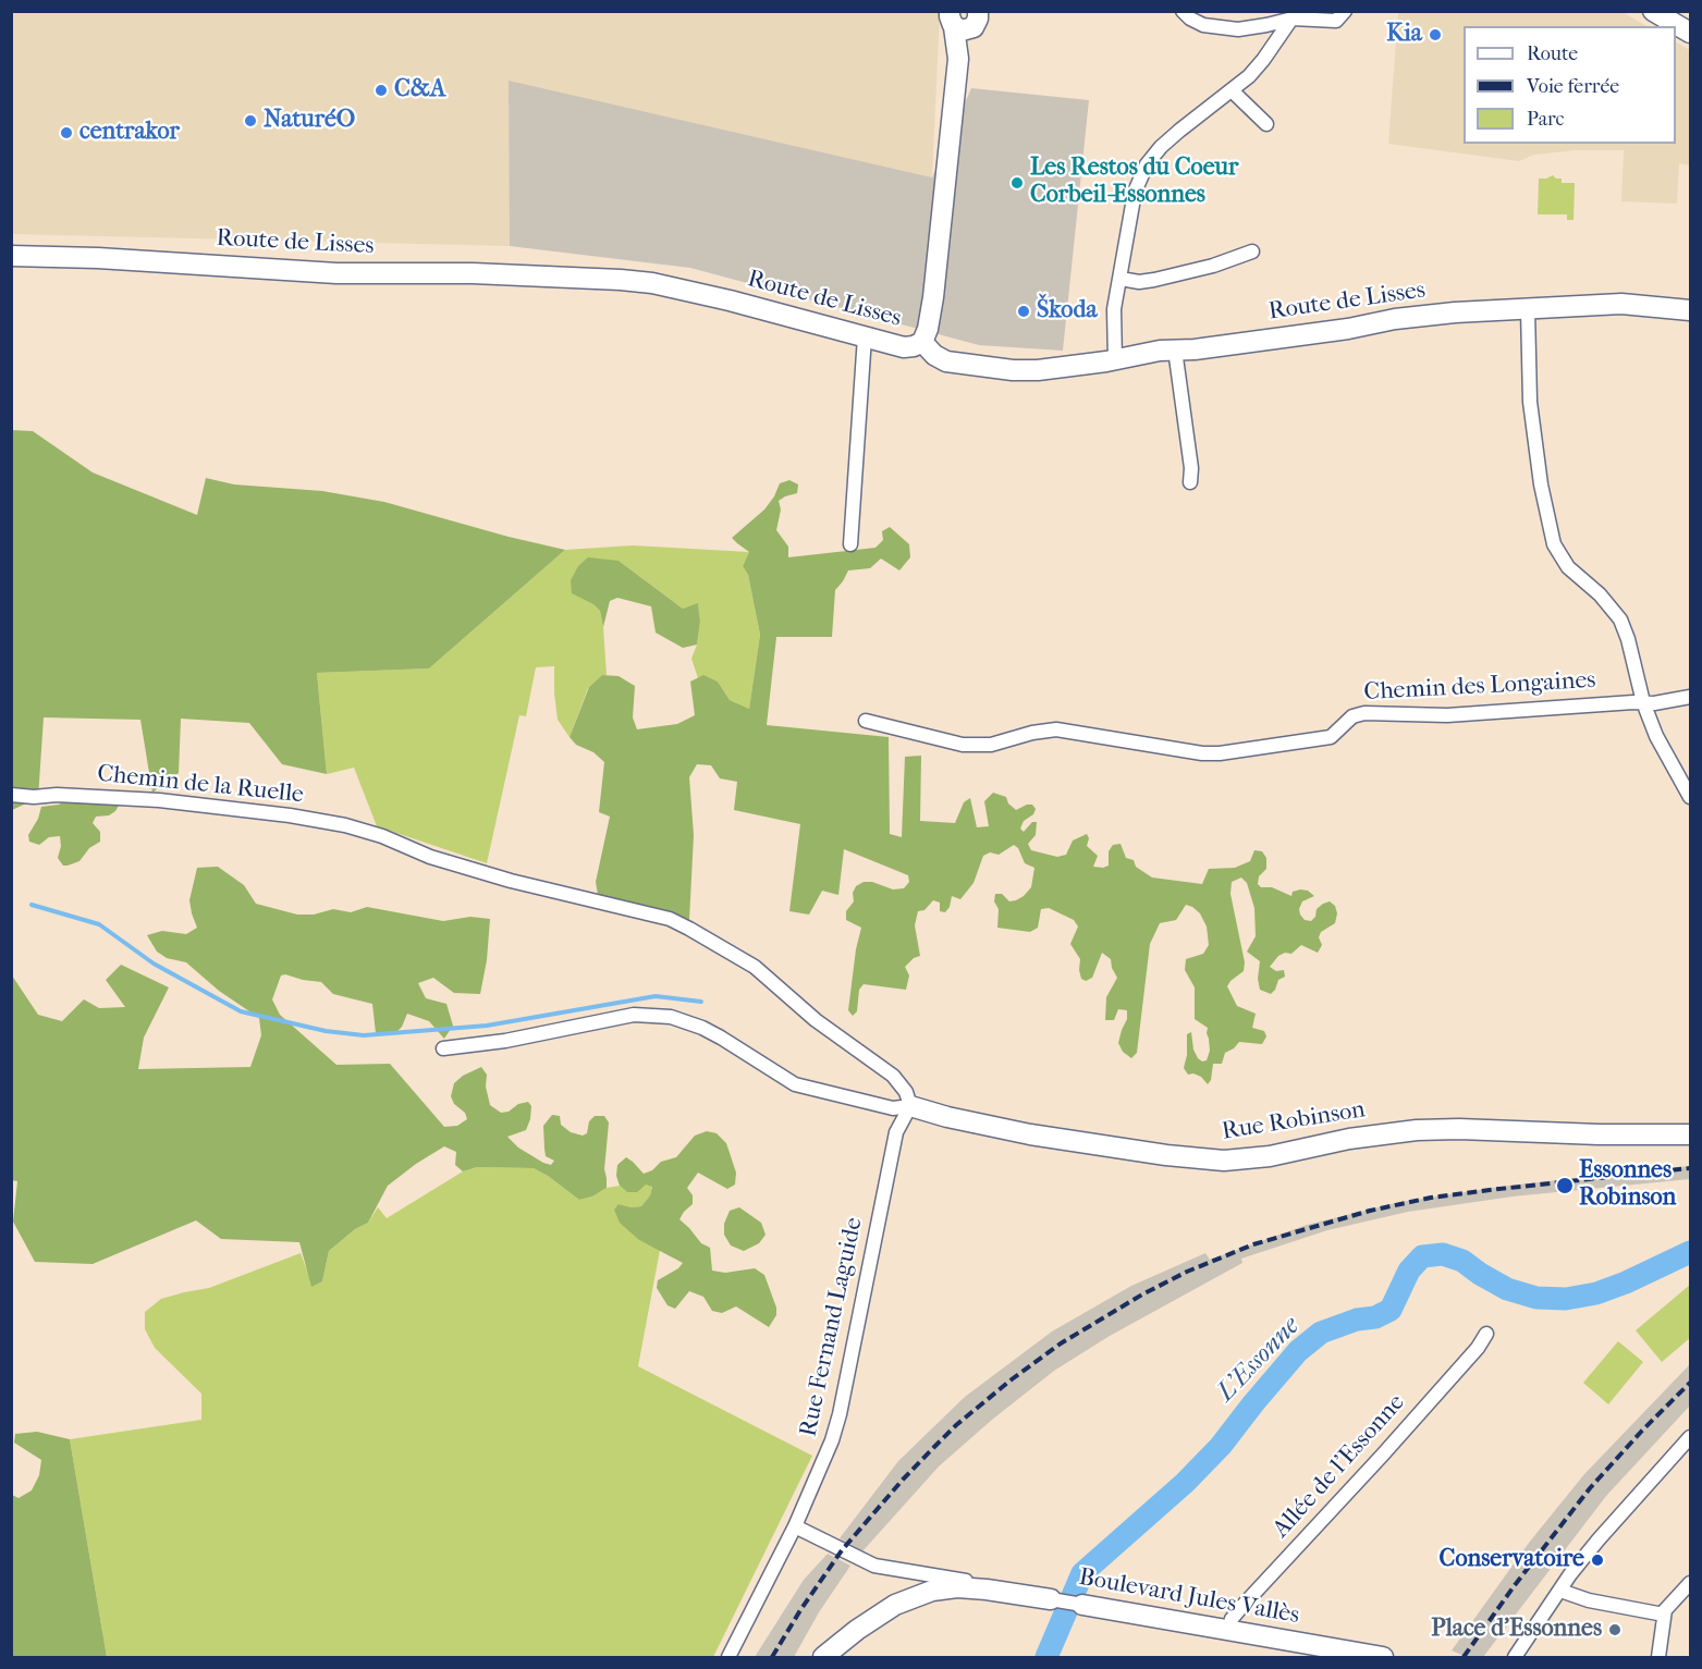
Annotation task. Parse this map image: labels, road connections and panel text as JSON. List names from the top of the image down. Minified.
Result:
{"streets":{"street":["Route de Lisses","Chemin des Longaines","Chemin de la Ruelle","Rue Robinson","Rue Fernand Laguide","Allée de l'Essonne","Boulevard Jules Vallès"]},"crossings":[["Chemin de la Ruelle","Rue Robinson"],["Chemin de la Ruelle","Rue Fernand Laguide"],["Rue Robinson","Rue Fernand Laguide"],["Rue Fernand Laguide","Boulevard Jules Vallès"],["Allée de l'Essonne","Boulevard Jules Vallès"]],"water":["L'Essonne"],"places":["Kia","C&A","NaturéO","centrakor","Les Restos du Coeur Corbeil-Essonnes","Škoda","Essonnes Robinson","Conservatoire","Place d'Essonnes"],"legend":["Route","Voie ferrée","Parc"]}
